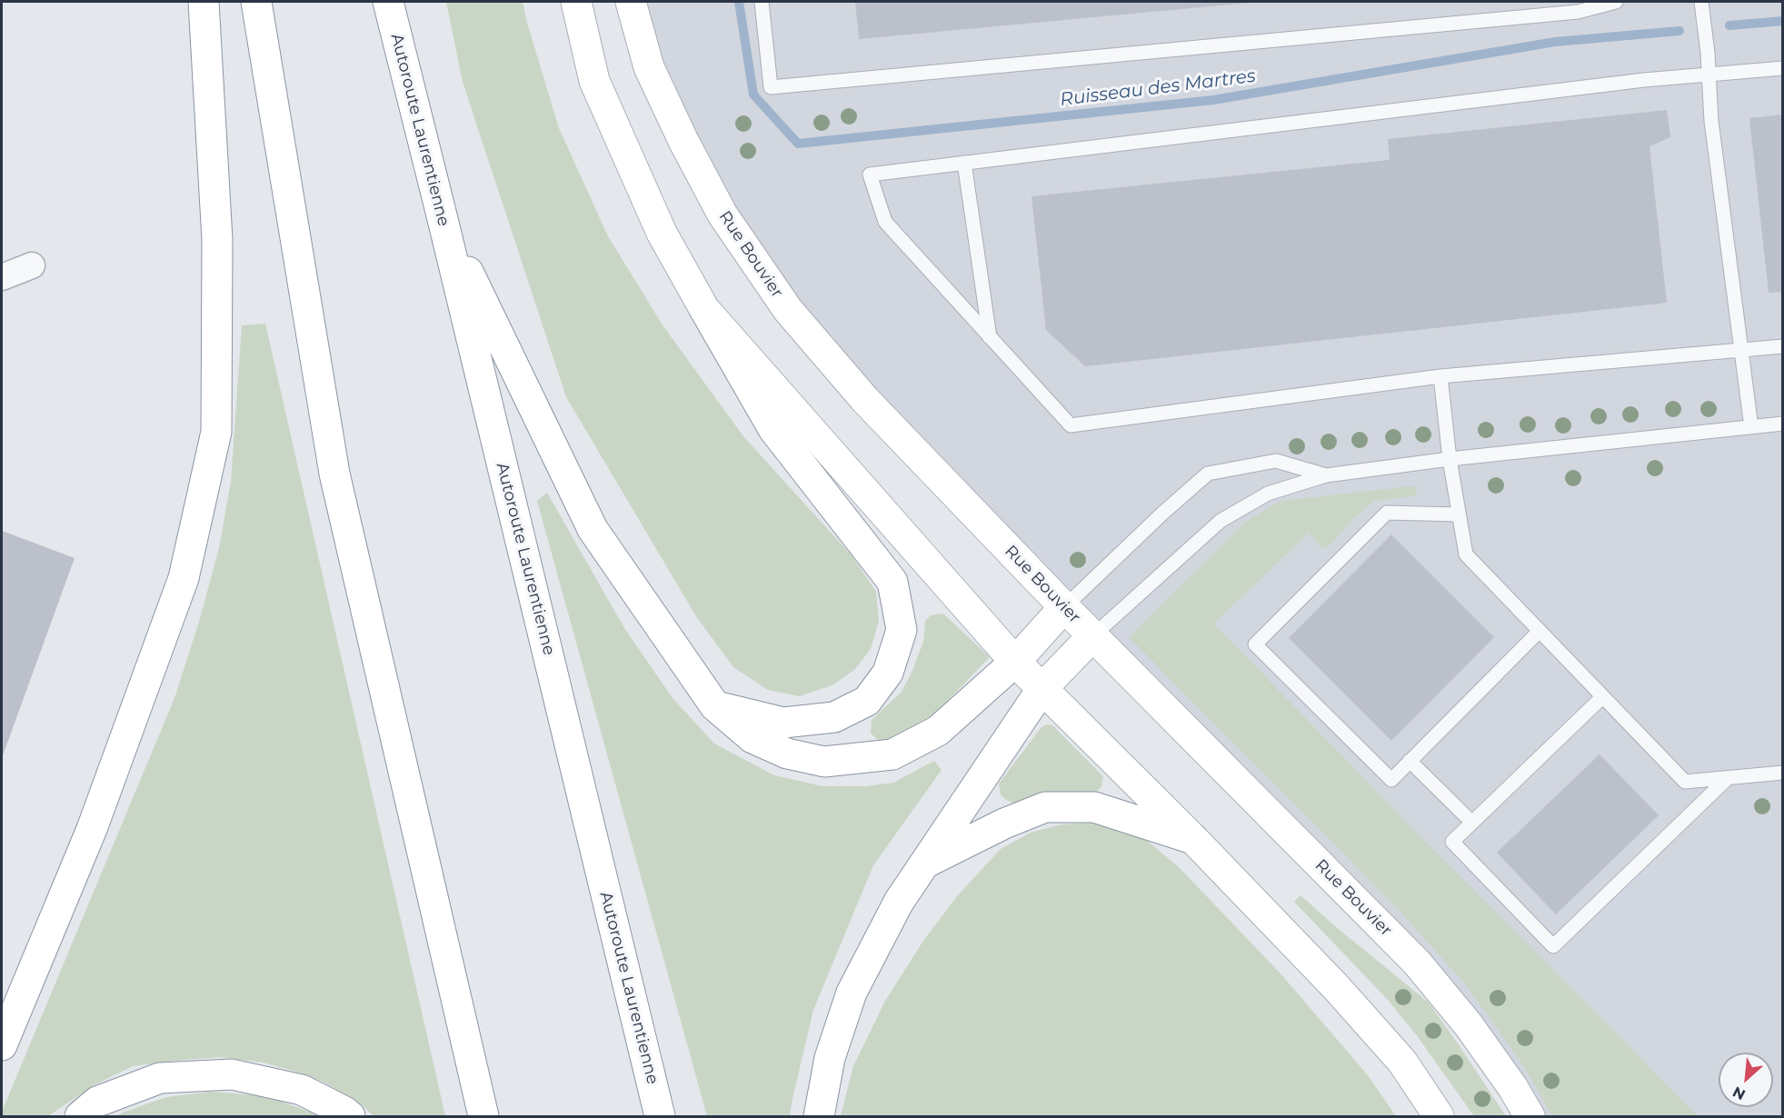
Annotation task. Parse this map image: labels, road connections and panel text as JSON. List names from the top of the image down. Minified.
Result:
{"streets":{"main road":["Autoroute Laurentienne","Rue Bouvier"]},"water":["Ruisseau des Martres"],"north":"bottom left"}
